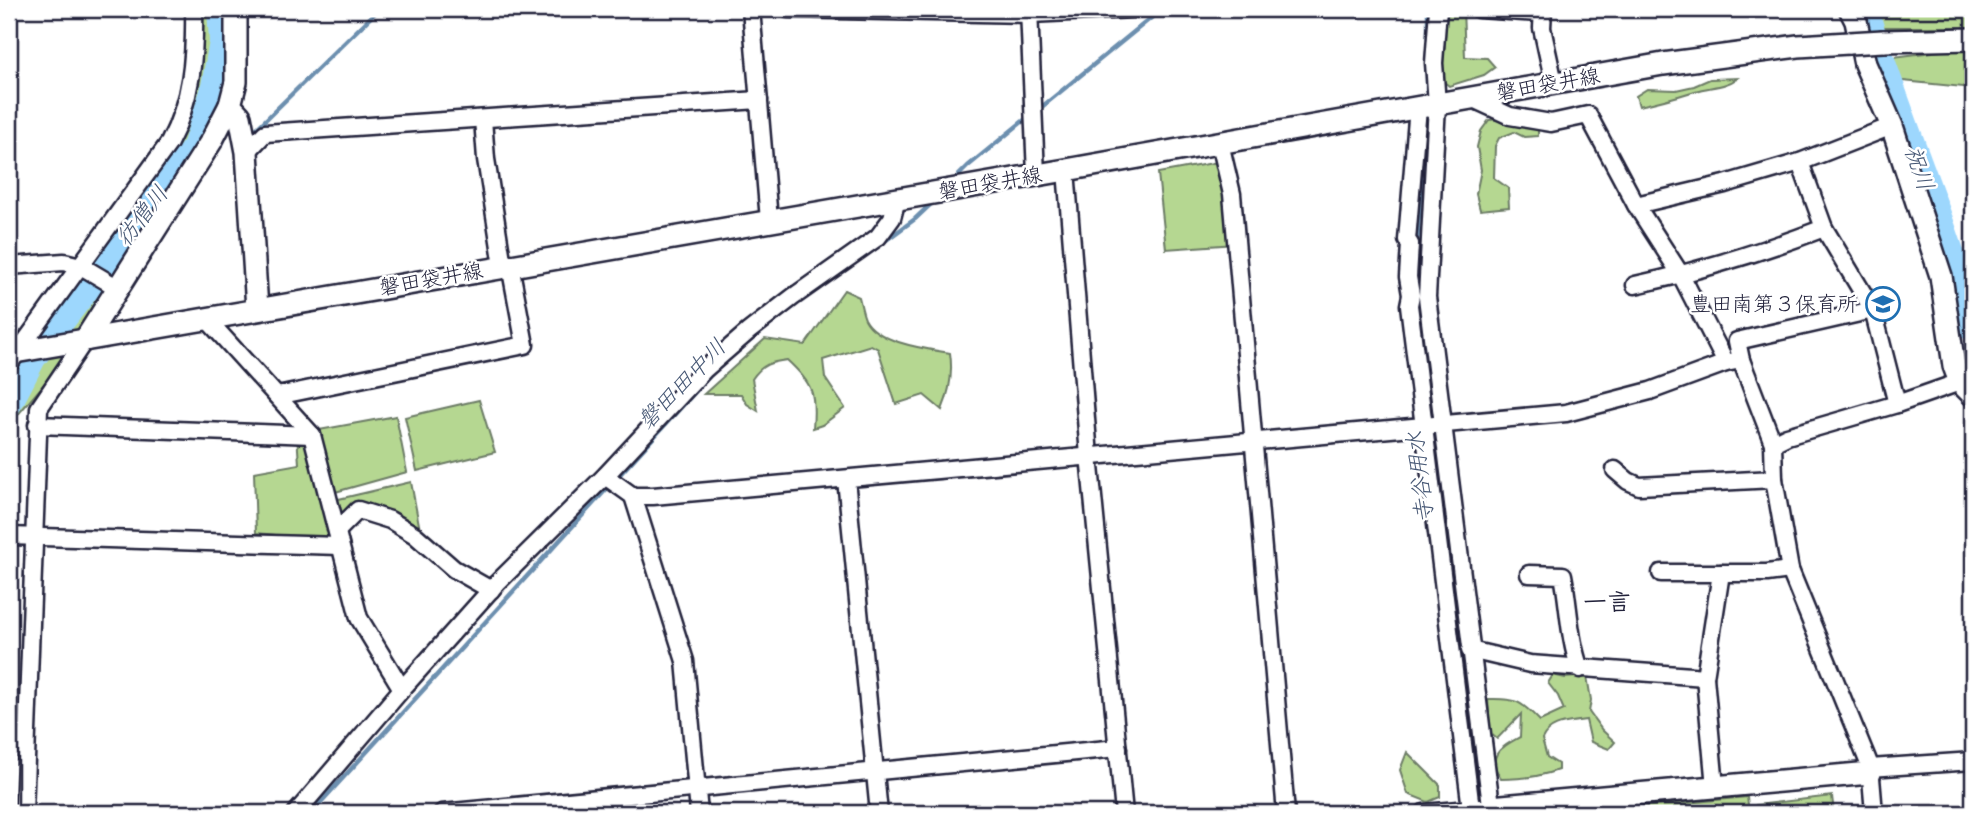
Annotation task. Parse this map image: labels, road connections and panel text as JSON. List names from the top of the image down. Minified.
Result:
{"streets":{"main road":["磐田袋井線"]},"districts":["一言"],"water":["祝川","彷僧川","磐田田中川","寺谷用水"],"places":{"school or university":["豊田南第３保育所"]}}
